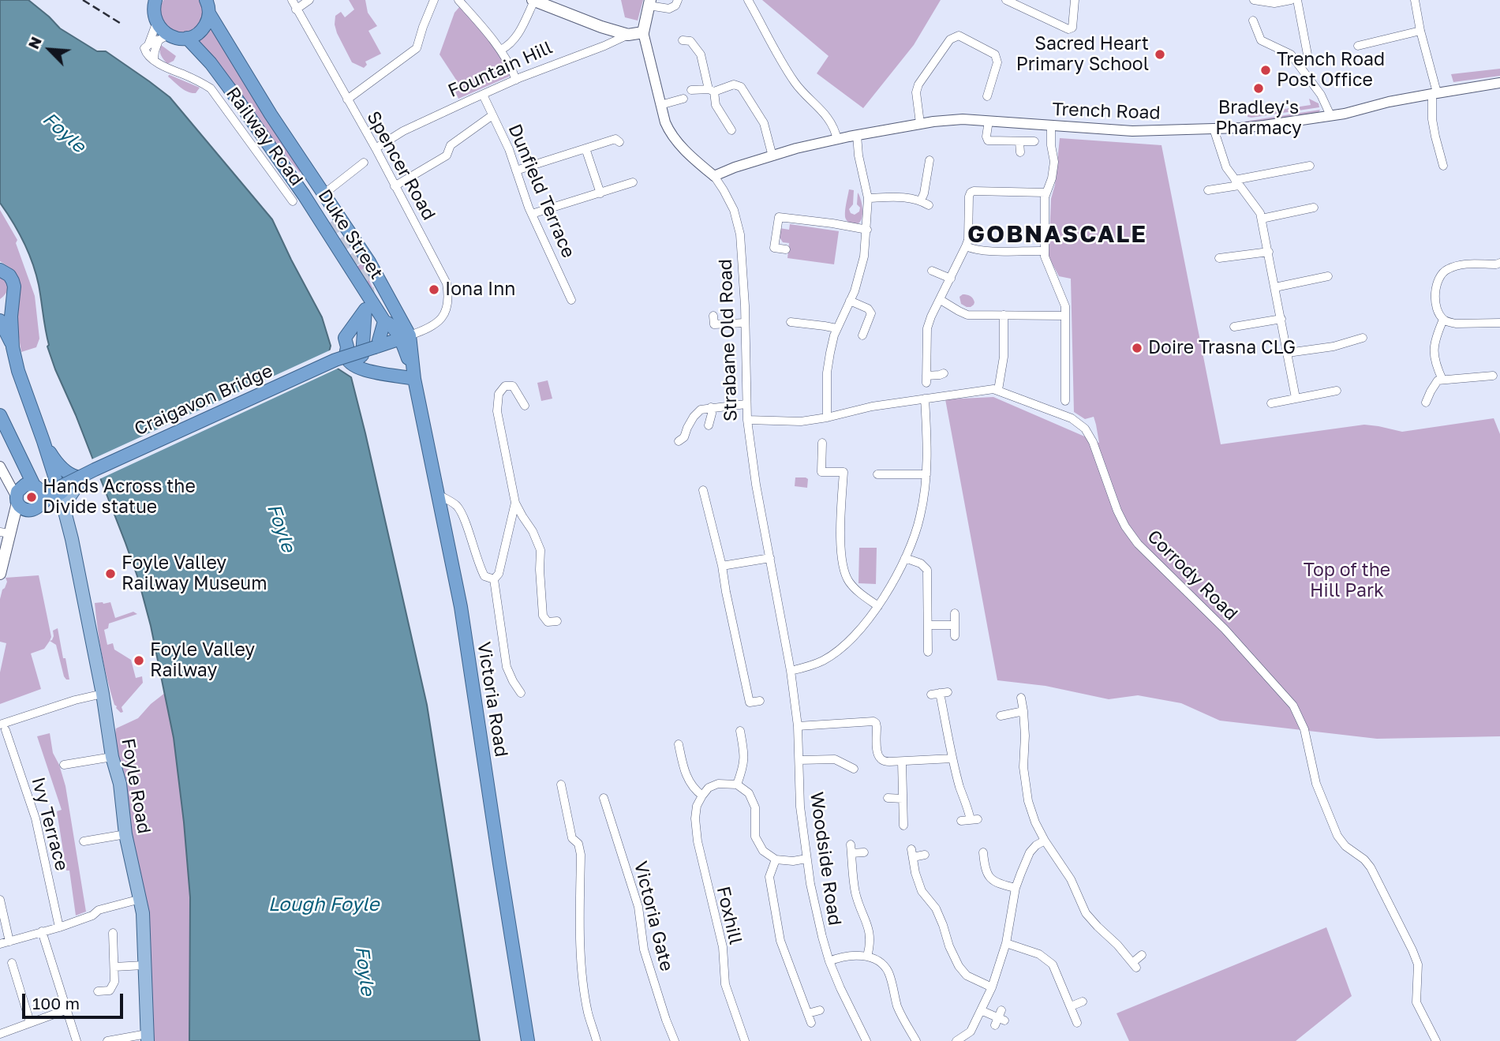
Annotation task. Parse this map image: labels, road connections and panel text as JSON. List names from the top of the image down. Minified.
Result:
{"streets":{"highway":["Duke Street","Craigavon Bridge","Victoria Road","Foyle Road"],"main road":["Fountain Hill"],"street":["Trench Road","Railway Road","Spencer Road","Dunfield Terrace","Strabane Old Road","Corrody Road","Ivy Terrace","Woodside Road","Foxhill","Victoria Gate"]},"crossings":[["Fountain Hill","Spencer Road"],["Fountain Hill","Dunfield Terrace"],["Fountain Hill","Strabane Old Road"],["Trench Road","Strabane Old Road"],["Spencer Road","Duke Street"],["Spencer Road","Craigavon Bridge"],["Spencer Road","Victoria Road"],["Duke Street","Craigavon Bridge"],["Duke Street","Victoria Road"],["Strabane Old Road","Corrody Road"],["Strabane Old Road","Woodside Road"],["Craigavon Bridge","Victoria Road"],["Craigavon Bridge","Foyle Road"]],"districts":["GOBNASCALE"],"water":["Foyle","Lough Foyle"],"parks":["Top of the Hill Park"],"places":["Sacred Heart Primary School","Trench Road Post Office","Bradley's Pharmacy","Iona Inn","Doire Trasna CLG","Hands Across the Divide statue","Foyle Valley Railway Museum","Foyle Valley Railway"],"scale_bar":"100 m","north":"top left"}
